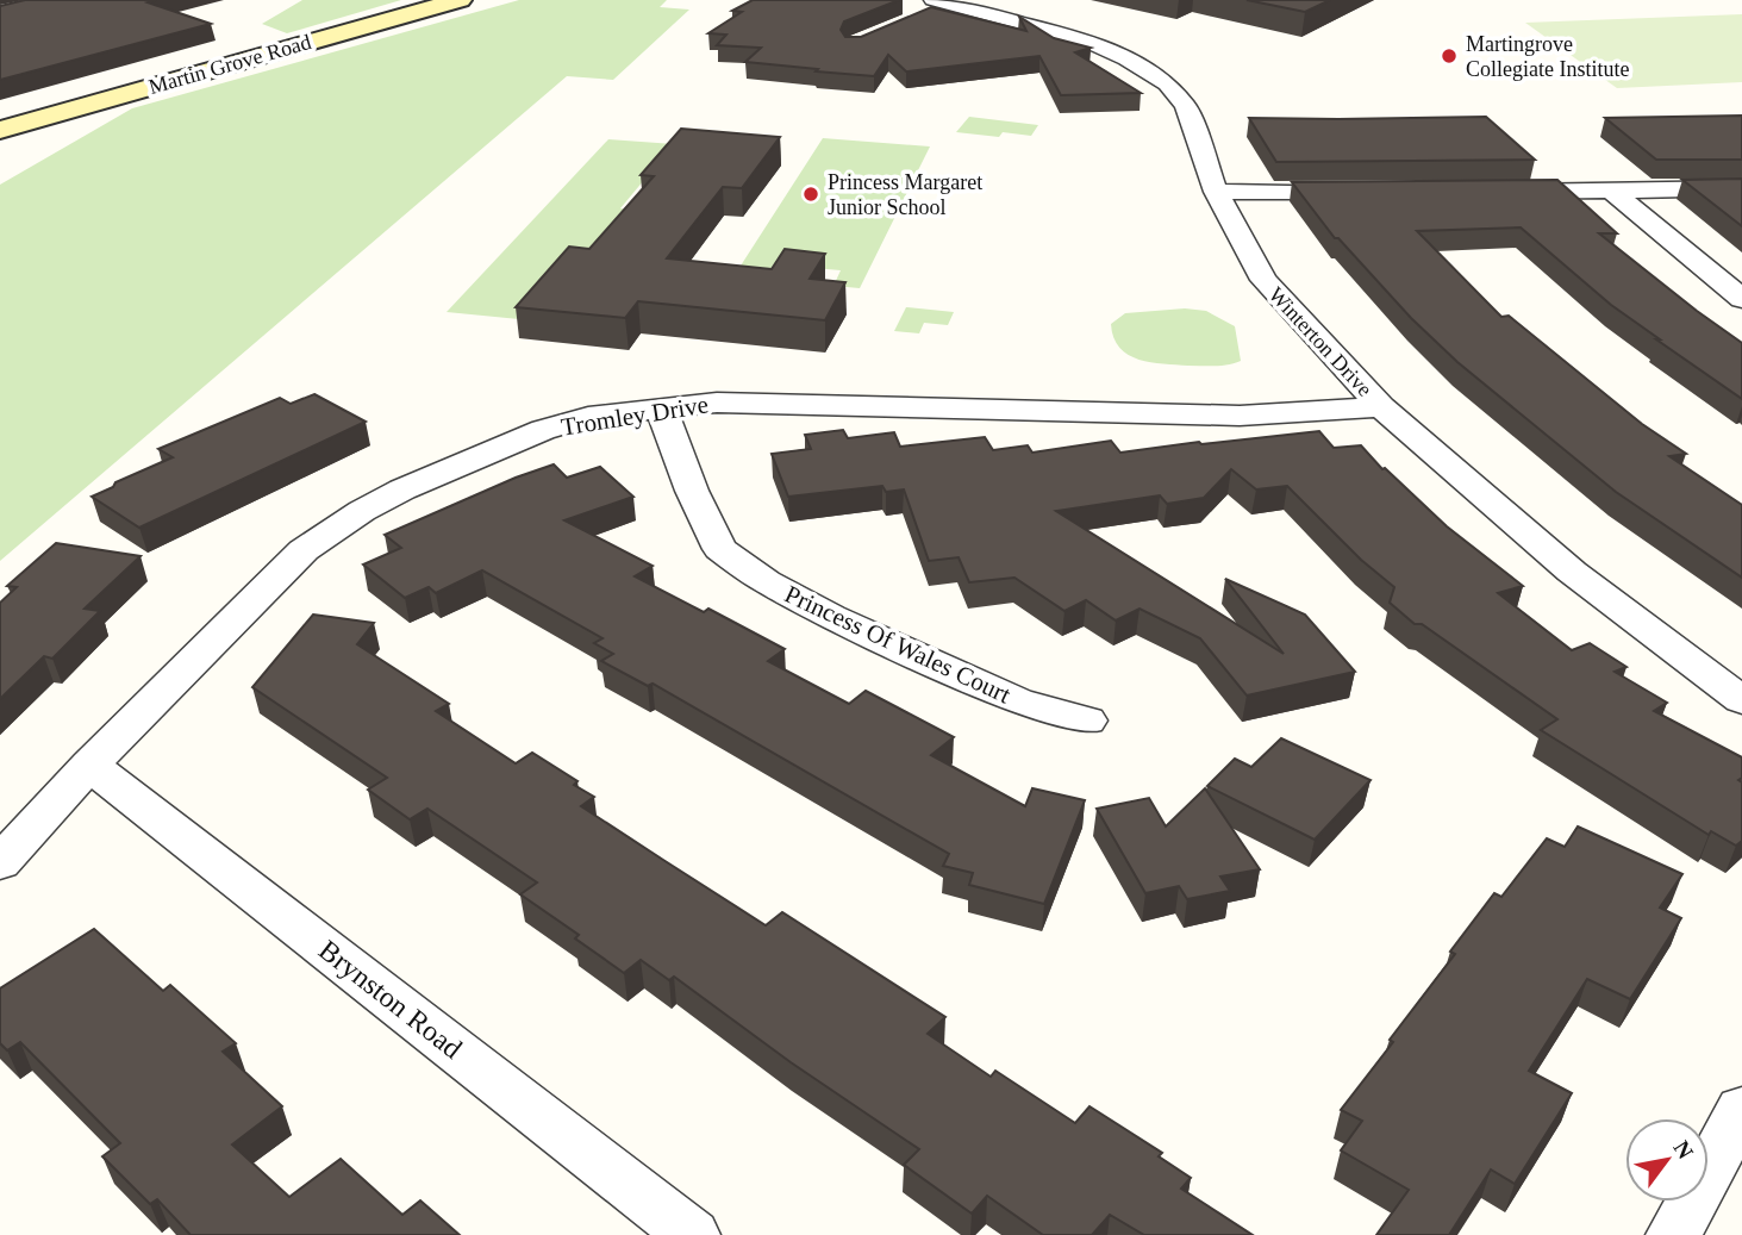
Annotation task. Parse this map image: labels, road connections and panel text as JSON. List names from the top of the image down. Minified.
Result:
{"streets":{"main road":["Martin Grove Road"],"street":["Winterton Drive","Tromley Drive","Princess Of Wales Court","Brynston Road"]},"crossings":[["Winterton Drive","Tromley Drive"],["Tromley Drive","Princess Of Wales Court"],["Tromley Drive","Brynston Road"]],"places":["Martingrove Collegiate Institute","Princess Margaret Junior School"],"north":"top right"}
